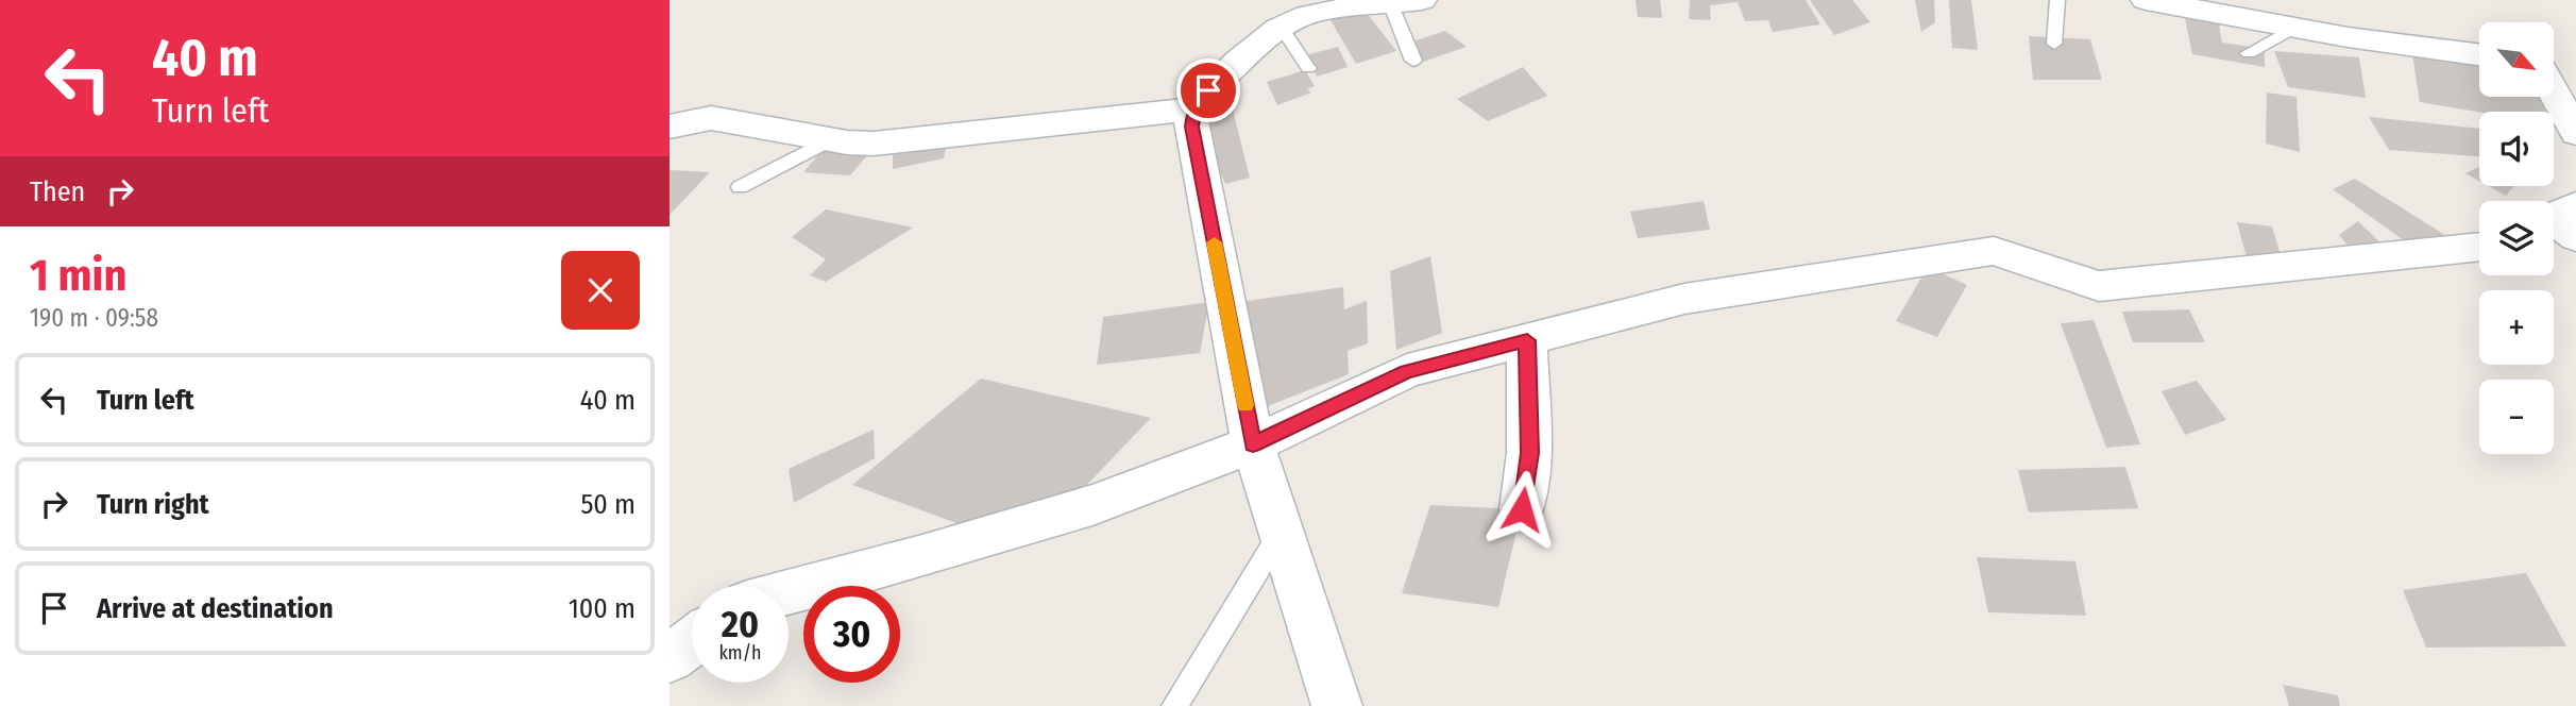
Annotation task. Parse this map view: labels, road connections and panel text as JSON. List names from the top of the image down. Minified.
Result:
{"north":"bottom right","page":{"turn":["40 m","Turn left"],"map_buttons":["+","−"],"then":"Then","heading":["1 min","190 m · 09:58"],"list":[{"name":"Turn left","value":"40 m"},{"name":"Turn right","value":"50 m"},{"name":"Arrive at destination","value":"100 m"}],"speed":"20 km/h","limit":"30"}}
